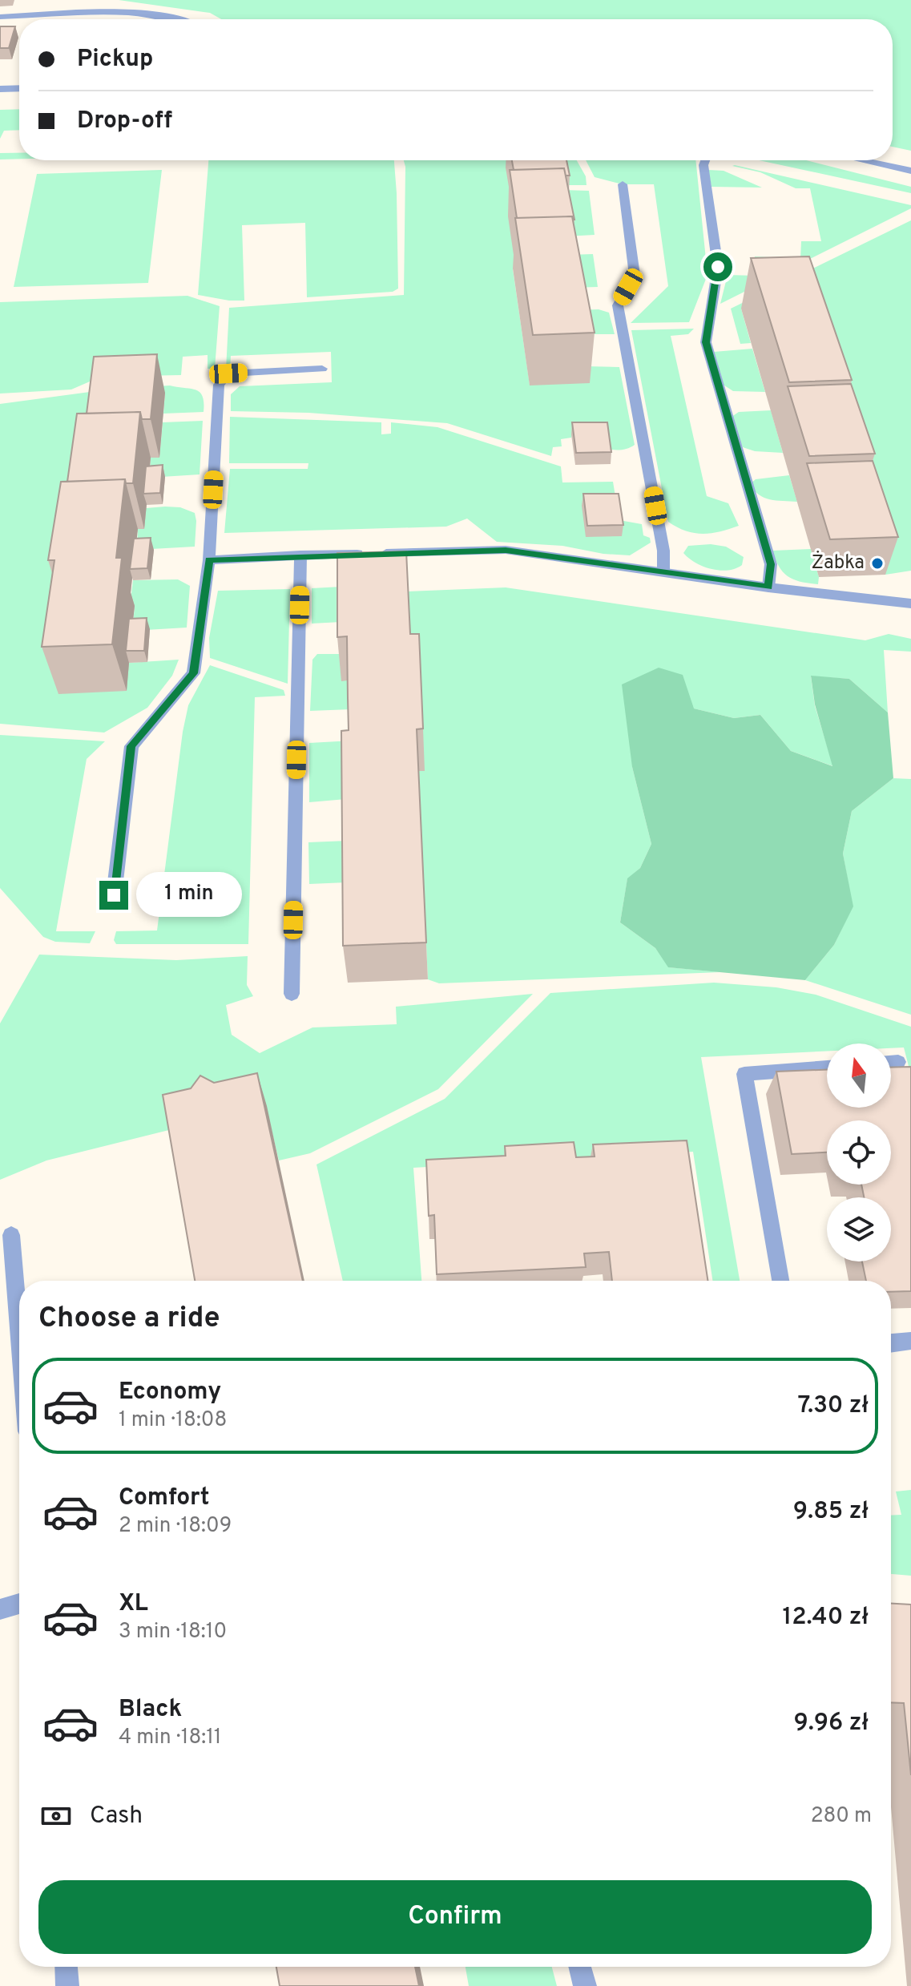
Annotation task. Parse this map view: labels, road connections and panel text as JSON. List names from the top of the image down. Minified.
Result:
{"places":["Żabka"],"north":"top","page":{"banner":["Pickup","Drop-off"],"bubble":"1 min","heading":"Choose a ride","list":[{"name":"Economy","note":"1 min · 18:08","value":"7.30 zł"},{"name":"Comfort","note":"2 min · 18:09","value":"9.85 zł"},{"name":"XL","note":"3 min · 18:10","value":"12.40 zł"},{"name":"Black","note":"4 min · 18:11","value":"9.96 zł"}],"pay":["Cash","280 m"],"buttons":"Confirm"}}
